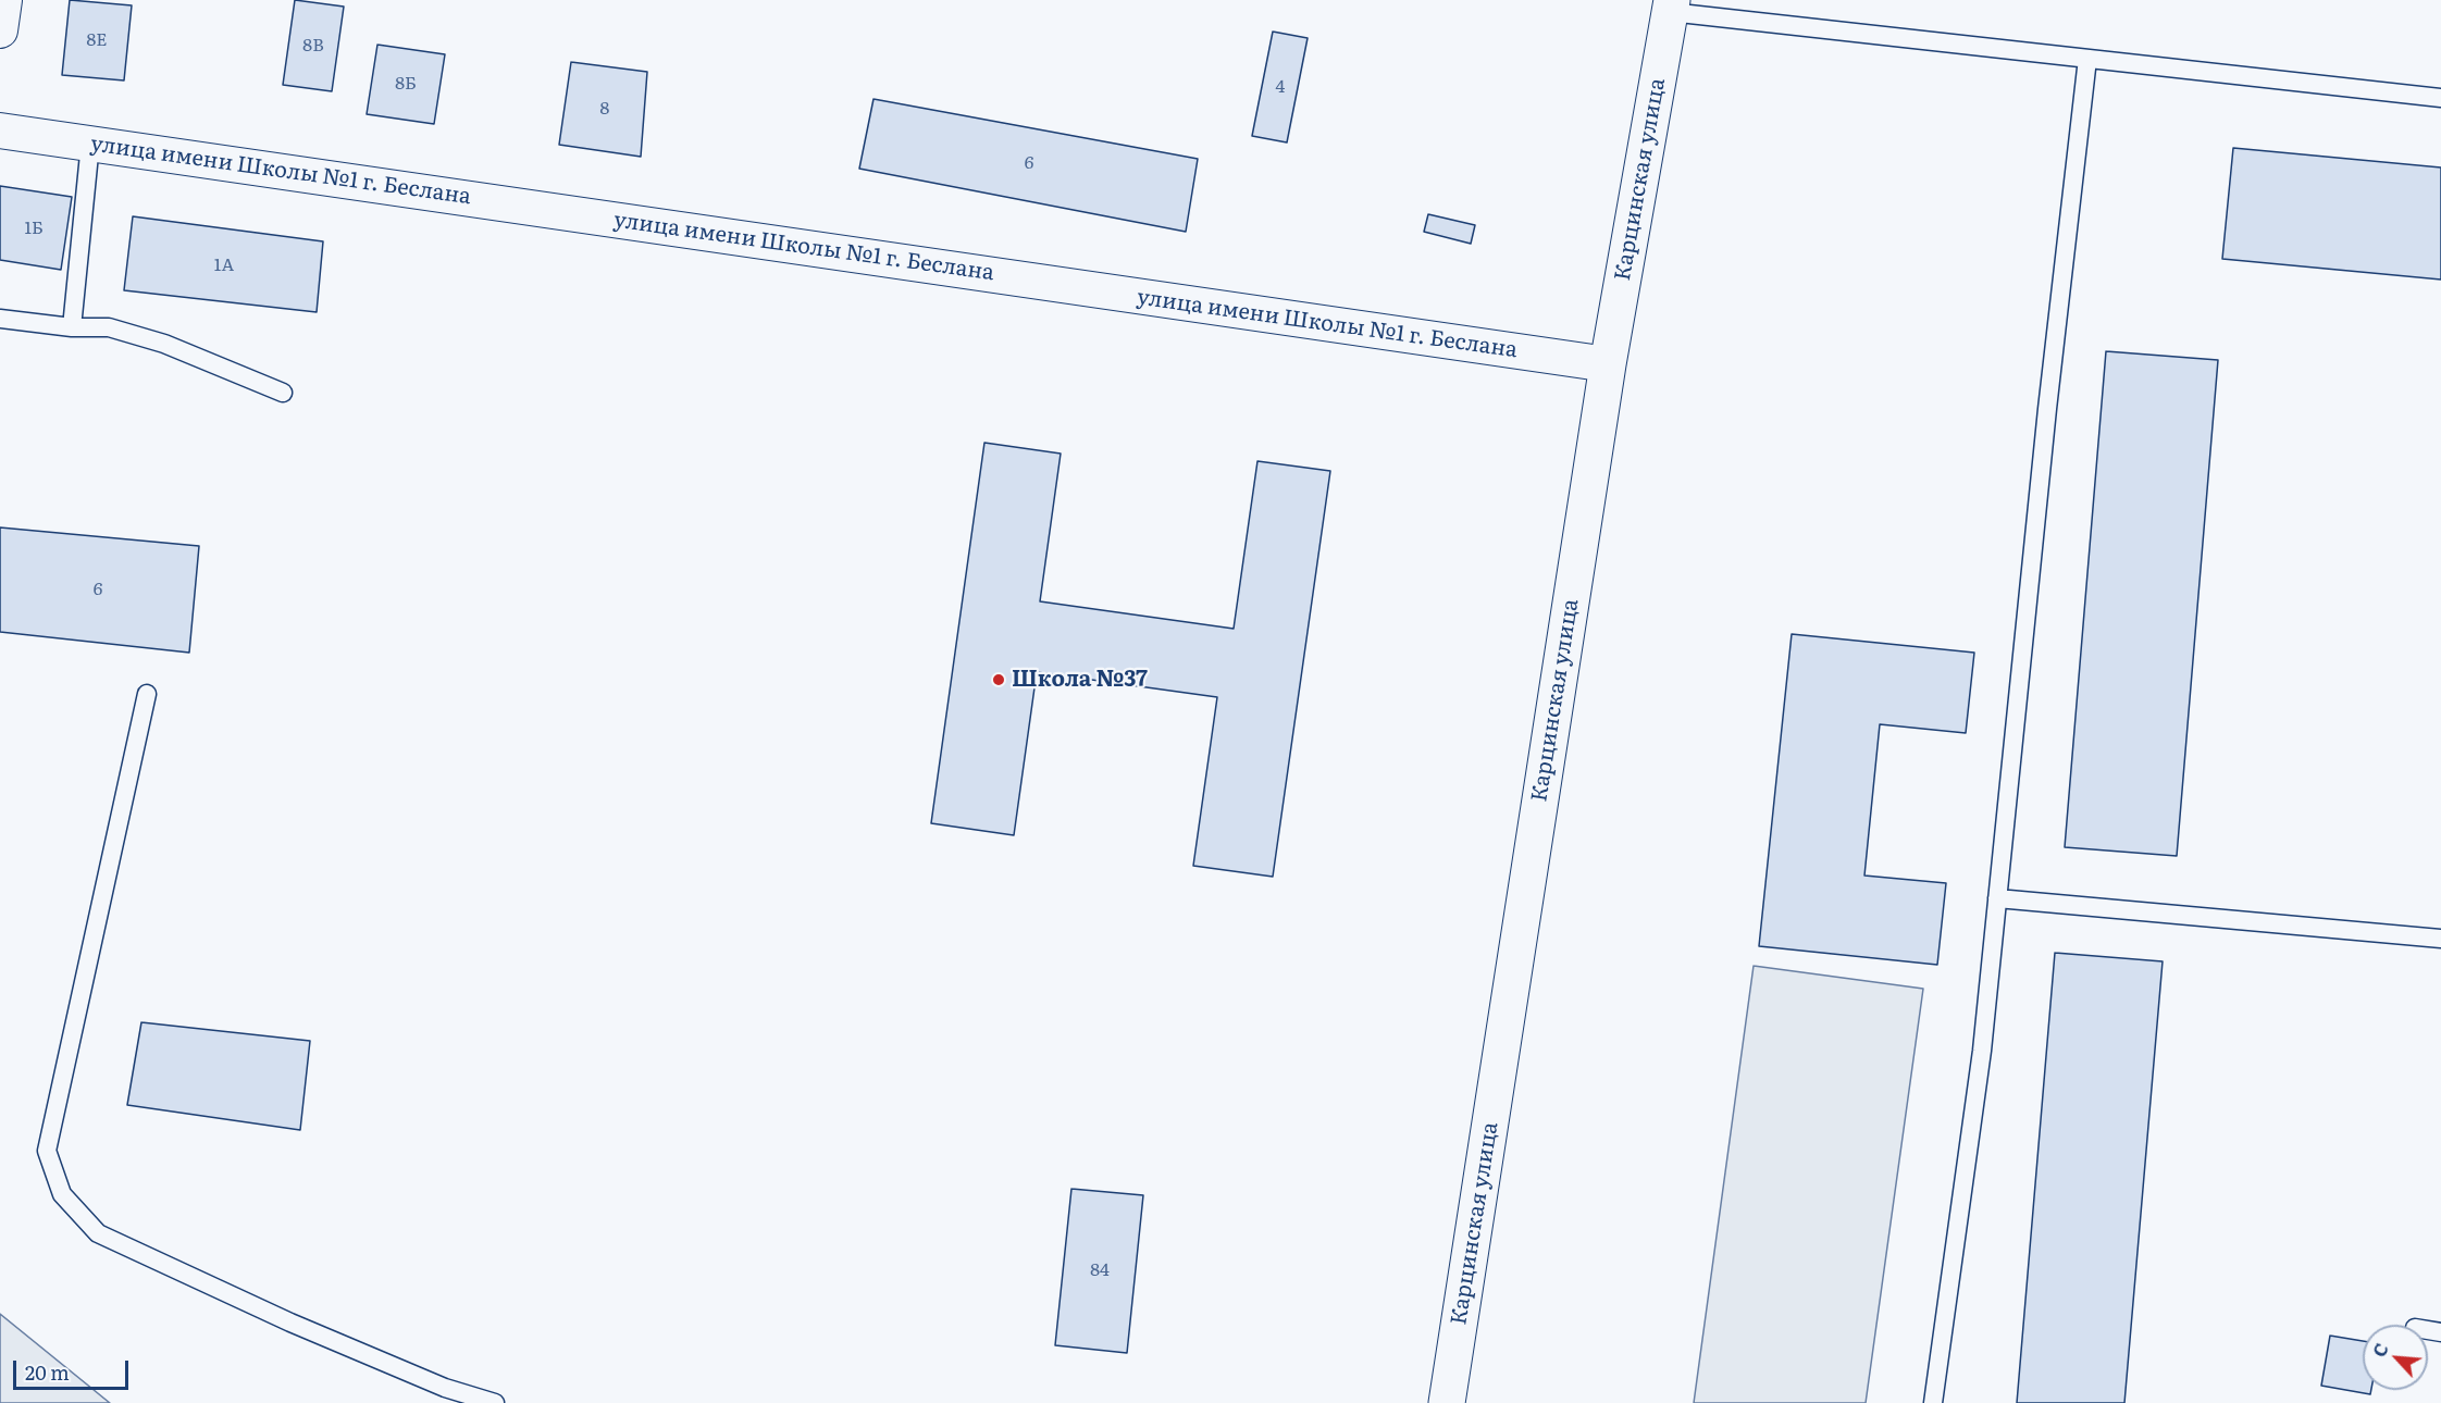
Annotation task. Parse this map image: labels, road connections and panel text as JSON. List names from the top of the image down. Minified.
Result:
{"streets":{"main road":["Карцинская улица"],"street":["улица имени Школы №1 г. Беслана"]},"crossings":[["улица имени Школы №1 г. Беслана","Карцинская улица"]],"places":["Школа №37"],"house_numbers":["8Е","8В","8Б","4","8","6","1Б","1А","6","84"],"scale_bar":"20 m","north":"top left"}
